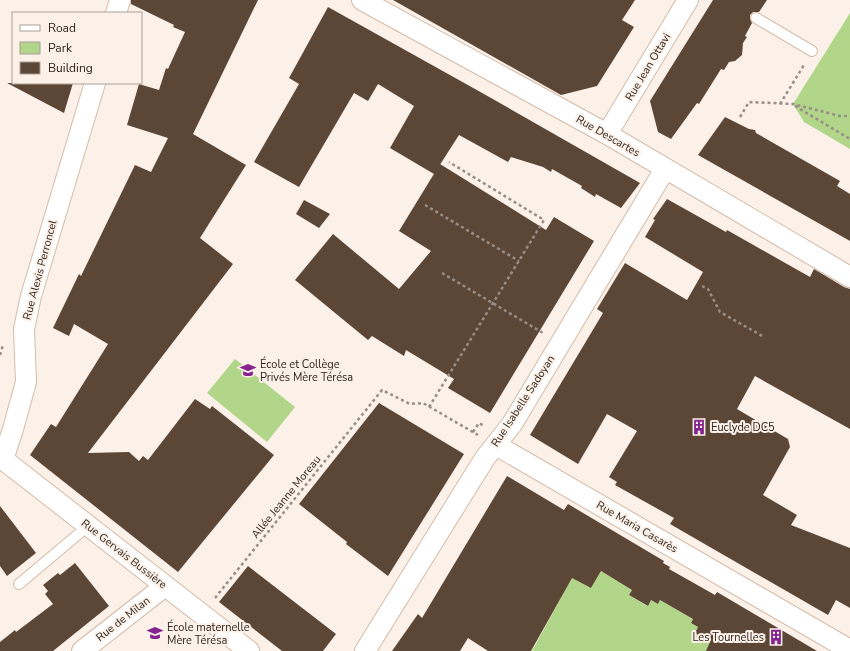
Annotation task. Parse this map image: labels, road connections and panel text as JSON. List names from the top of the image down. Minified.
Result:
{"streets":{"street":["Rue Jean Ottavi","Rue Descartes","Rue Alexis Perroncel","Rue Isabelle Sadoyan","Rue Maria Casarès","Rue Gervais Bussière","Rue de Milan"],"path":["Allée Jeanne Moreau"]},"crossings":[["Rue Jean Ottavi","Rue Descartes"],["Rue Descartes","Rue Isabelle Sadoyan"],["Rue Alexis Perroncel","Rue Gervais Bussière"],["Rue Isabelle Sadoyan","Rue Maria Casarès"],["Allée Jeanne Moreau","Rue Gervais Bussière"],["Rue Gervais Bussière","Rue de Milan"]],"places":{"school or university":["École et Collège Privés Mère Térésa","École maternelle Mère Térésa"],"building":["Euclyde DC5","Les Tournelles"]},"legend":["Road","Park","Building"]}
